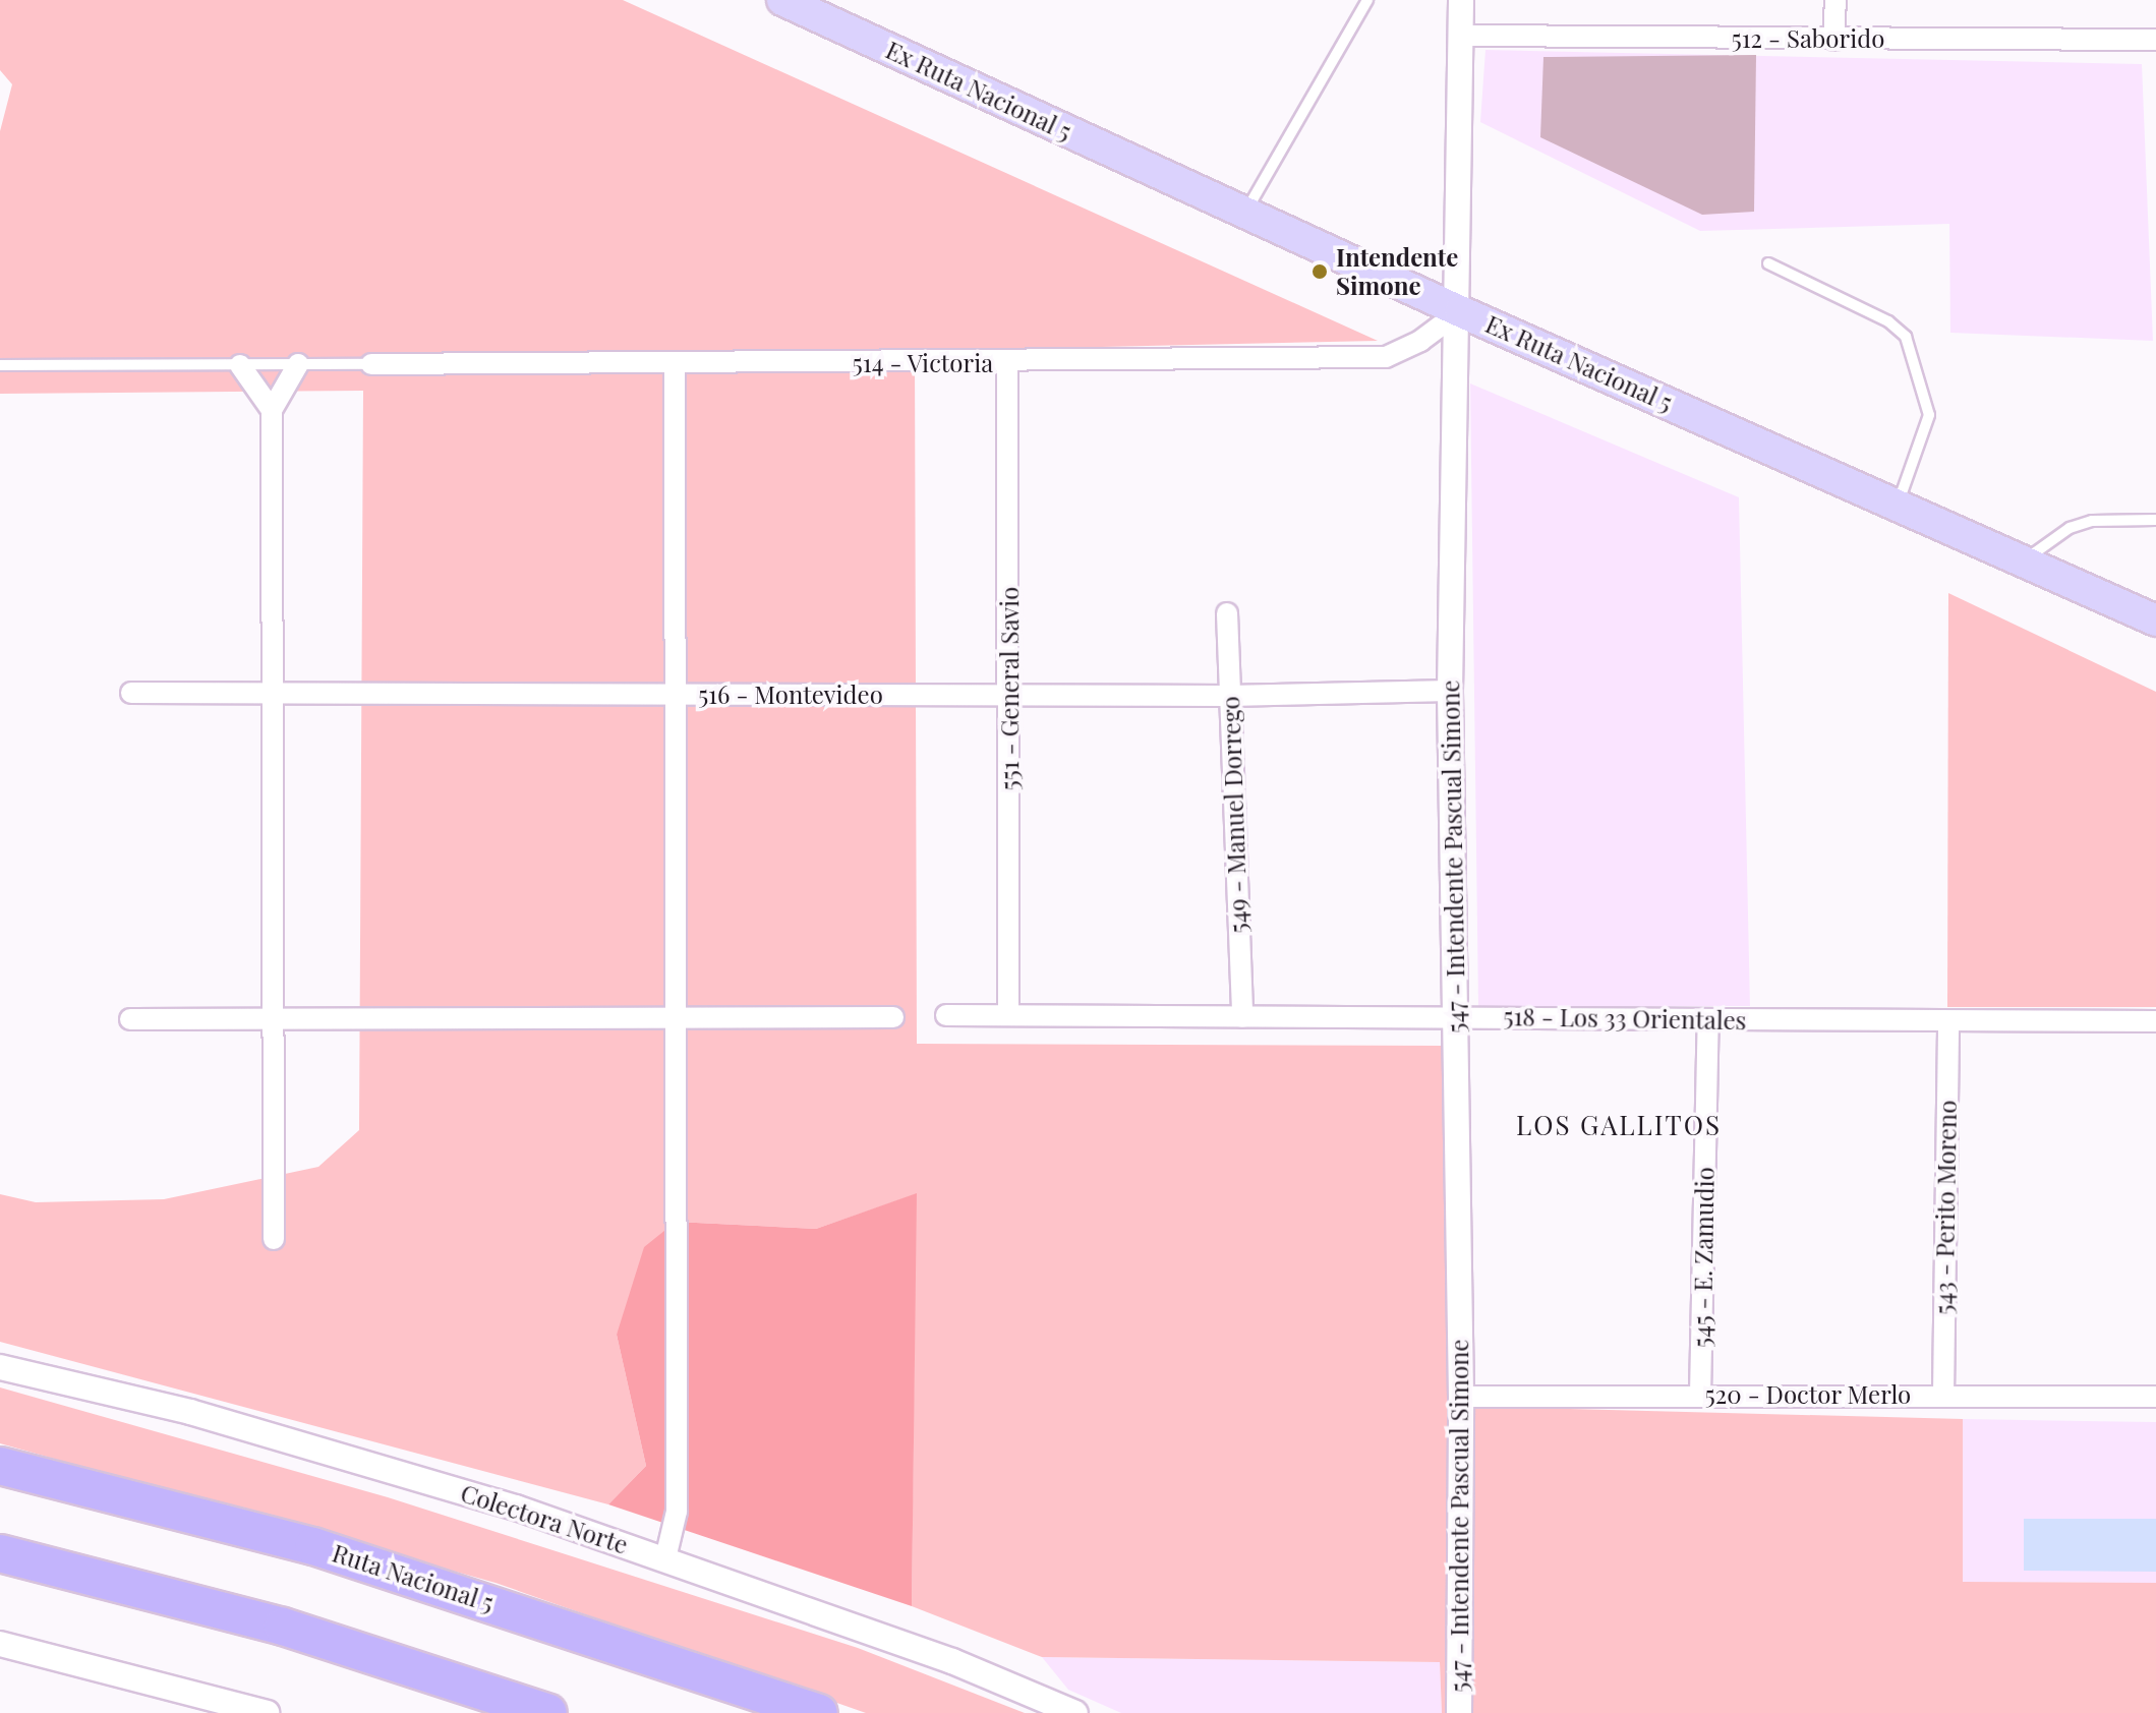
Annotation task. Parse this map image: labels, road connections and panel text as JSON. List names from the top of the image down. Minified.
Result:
{"streets":{"highway":["Ruta Nacional 5"],"main road":["Ex Ruta Nacional 5"],"street":["512 - Saborido","514 - Victoria","551 - General Savio","516 - Montevideo","549 - Manuel Dorrego","547 - Intendente Pascual Simone","518 - Los 33 Orientales","543 - Perito Moreno","545 - E. Zamudio","520 - Doctor Merlo","Colectora Norte"]},"crossings":[["512 - Saborido","547 - Intendente Pascual Simone"],["Ex Ruta Nacional 5","514 - Victoria"],["Ex Ruta Nacional 5","547 - Intendente Pascual Simone"],["514 - Victoria","551 - General Savio"],["514 - Victoria","547 - Intendente Pascual Simone"],["551 - General Savio","516 - Montevideo"],["551 - General Savio","518 - Los 33 Orientales"],["516 - Montevideo","549 - Manuel Dorrego"],["516 - Montevideo","547 - Intendente Pascual Simone"],["549 - Manuel Dorrego","518 - Los 33 Orientales"],["547 - Intendente Pascual Simone","518 - Los 33 Orientales"],["547 - Intendente Pascual Simone","520 - Doctor Merlo"],["518 - Los 33 Orientales","543 - Perito Moreno"],["518 - Los 33 Orientales","545 - E. Zamudio"],["543 - Perito Moreno","520 - Doctor Merlo"],["545 - E. Zamudio","520 - Doctor Merlo"]],"districts":["LOS GALLITOS"],"places":["Intendente Simone"]}
